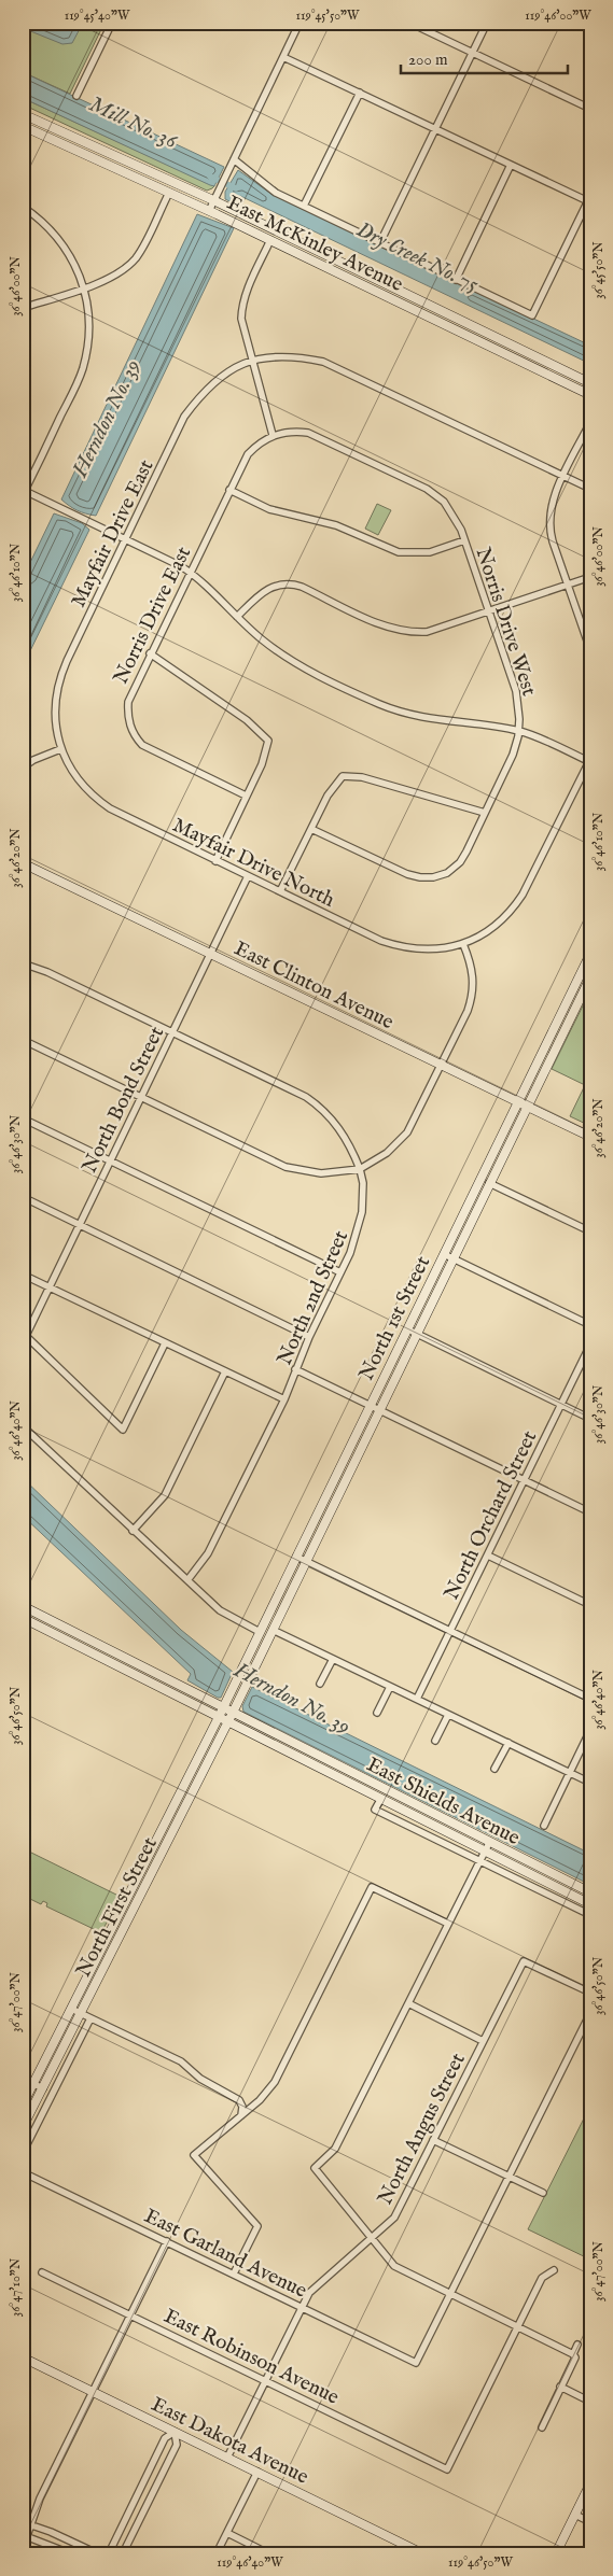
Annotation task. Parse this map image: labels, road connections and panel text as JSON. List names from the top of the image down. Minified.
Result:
{"streets":{"main road":["East McKinley Avenue","East Clinton Avenue","North 1st Street","East Shields Avenue","North First Street","East Dakota Avenue"],"street":["Mayfair Drive East","Norris Drive East","Norris Drive West","Mayfair Drive North","North Bond Street","North 2nd Street","North Orchard Street","North Angus Street","East Garland Avenue","East Robinson Avenue"]},"crossings":[["Mayfair Drive East","Mayfair Drive North"],["Norris Drive East","Norris Drive West"],["Mayfair Drive North","North Bond Street"],["East Clinton Avenue","North Bond Street"],["East Clinton Avenue","North 1st Street"],["North Bond Street","North 2nd Street"],["North 1st Street","North First Street"],["East Shields Avenue","North First Street"],["North Angus Street","East Garland Avenue"],["North Angus Street","East Robinson Avenue"],["North Angus Street","East Dakota Avenue"]],"water":["Mill No. 36","Dry Creek No. 75","Herndon No. 39"],"scale_bar":"200 m","coordinates":["119°45'40\"W","119°45'50\"W","119°46'00\"W","36°45'50\"N","36°46'00\"N","36°46'10\"N","36°46'20\"N","36°46'30\"N","36°46'40\"N","36°46'50\"N","36°47'00\"N","36°47'10\"N","119°46'40\"W","119°46'50\"W"]}
